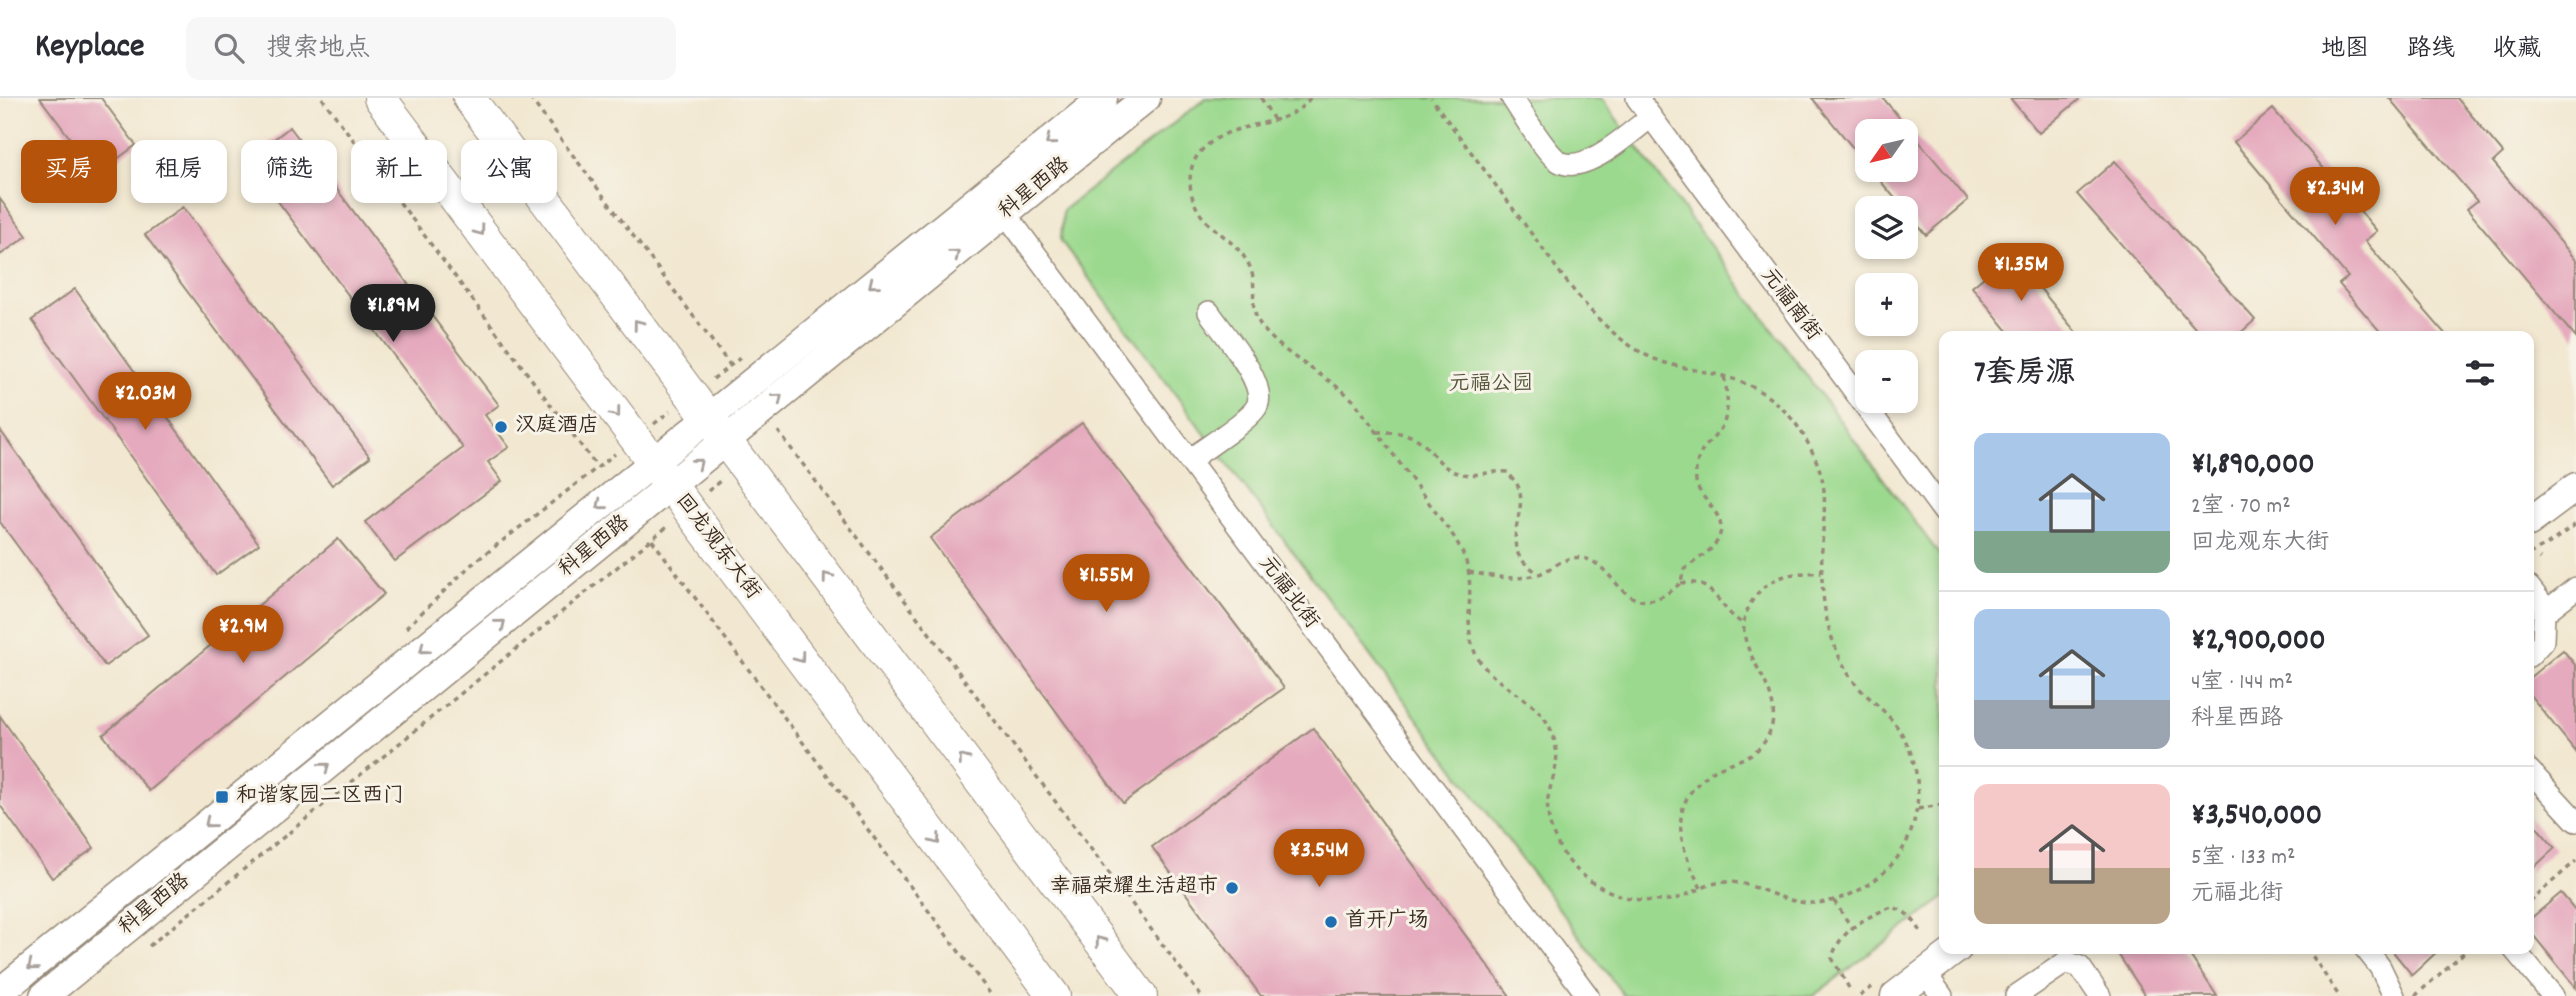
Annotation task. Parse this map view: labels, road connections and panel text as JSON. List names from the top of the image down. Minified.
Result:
{"streets":{"main road":["回龙观东大街"],"street":["科星西路","元福南街","元福北街"]},"crossings":[["科星西路","回龙观东大街"],["科星西路","元福北街"]],"parks":["元福公园"],"places":{"other":["汉庭酒店","幸福荣耀生活超市","首开广场"],"transit":["和谐家园二区西门"]},"north":"bottom left","page":{"header":"Keyplace","search":"搜索地点","nav":["地图","路线","收藏"],"map_buttons":["+","−"],"chip":["买房","租房","筛选","新上","公寓"],"price":["¥2.34M","¥1.35M","¥1.89M","¥2.03M","¥1.55M","¥2.9M","¥3.54M"],"heading":"7套房源","list":[{"name":"¥1,890,000","note":"2室 · 70 m² · 回龙观东大街"},{"name":"¥2,900,000","note":"4室 · 144 m² · 科星西路"},{"name":"¥3,540,000","note":"5室 · 133 m² · 元福北街"}]}}
